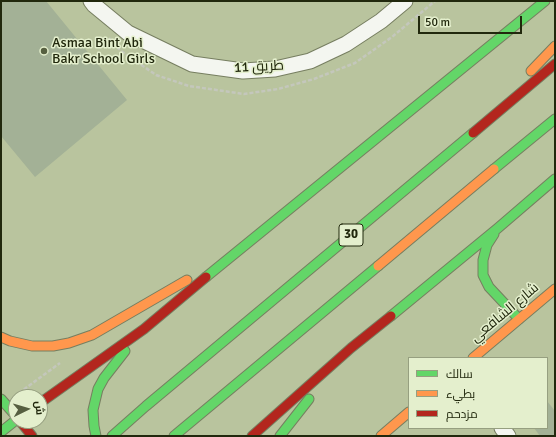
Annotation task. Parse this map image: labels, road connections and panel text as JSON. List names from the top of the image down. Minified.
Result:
{"streets":{"main road":["30","شارع الشافعي"],"street":["طريق 11"]},"places":["Asmaa Bint Abi Bakr School Girls"],"legend":["سالك","بطيء","مزدحم"],"scale_bar":"50 m","north":"right"}
